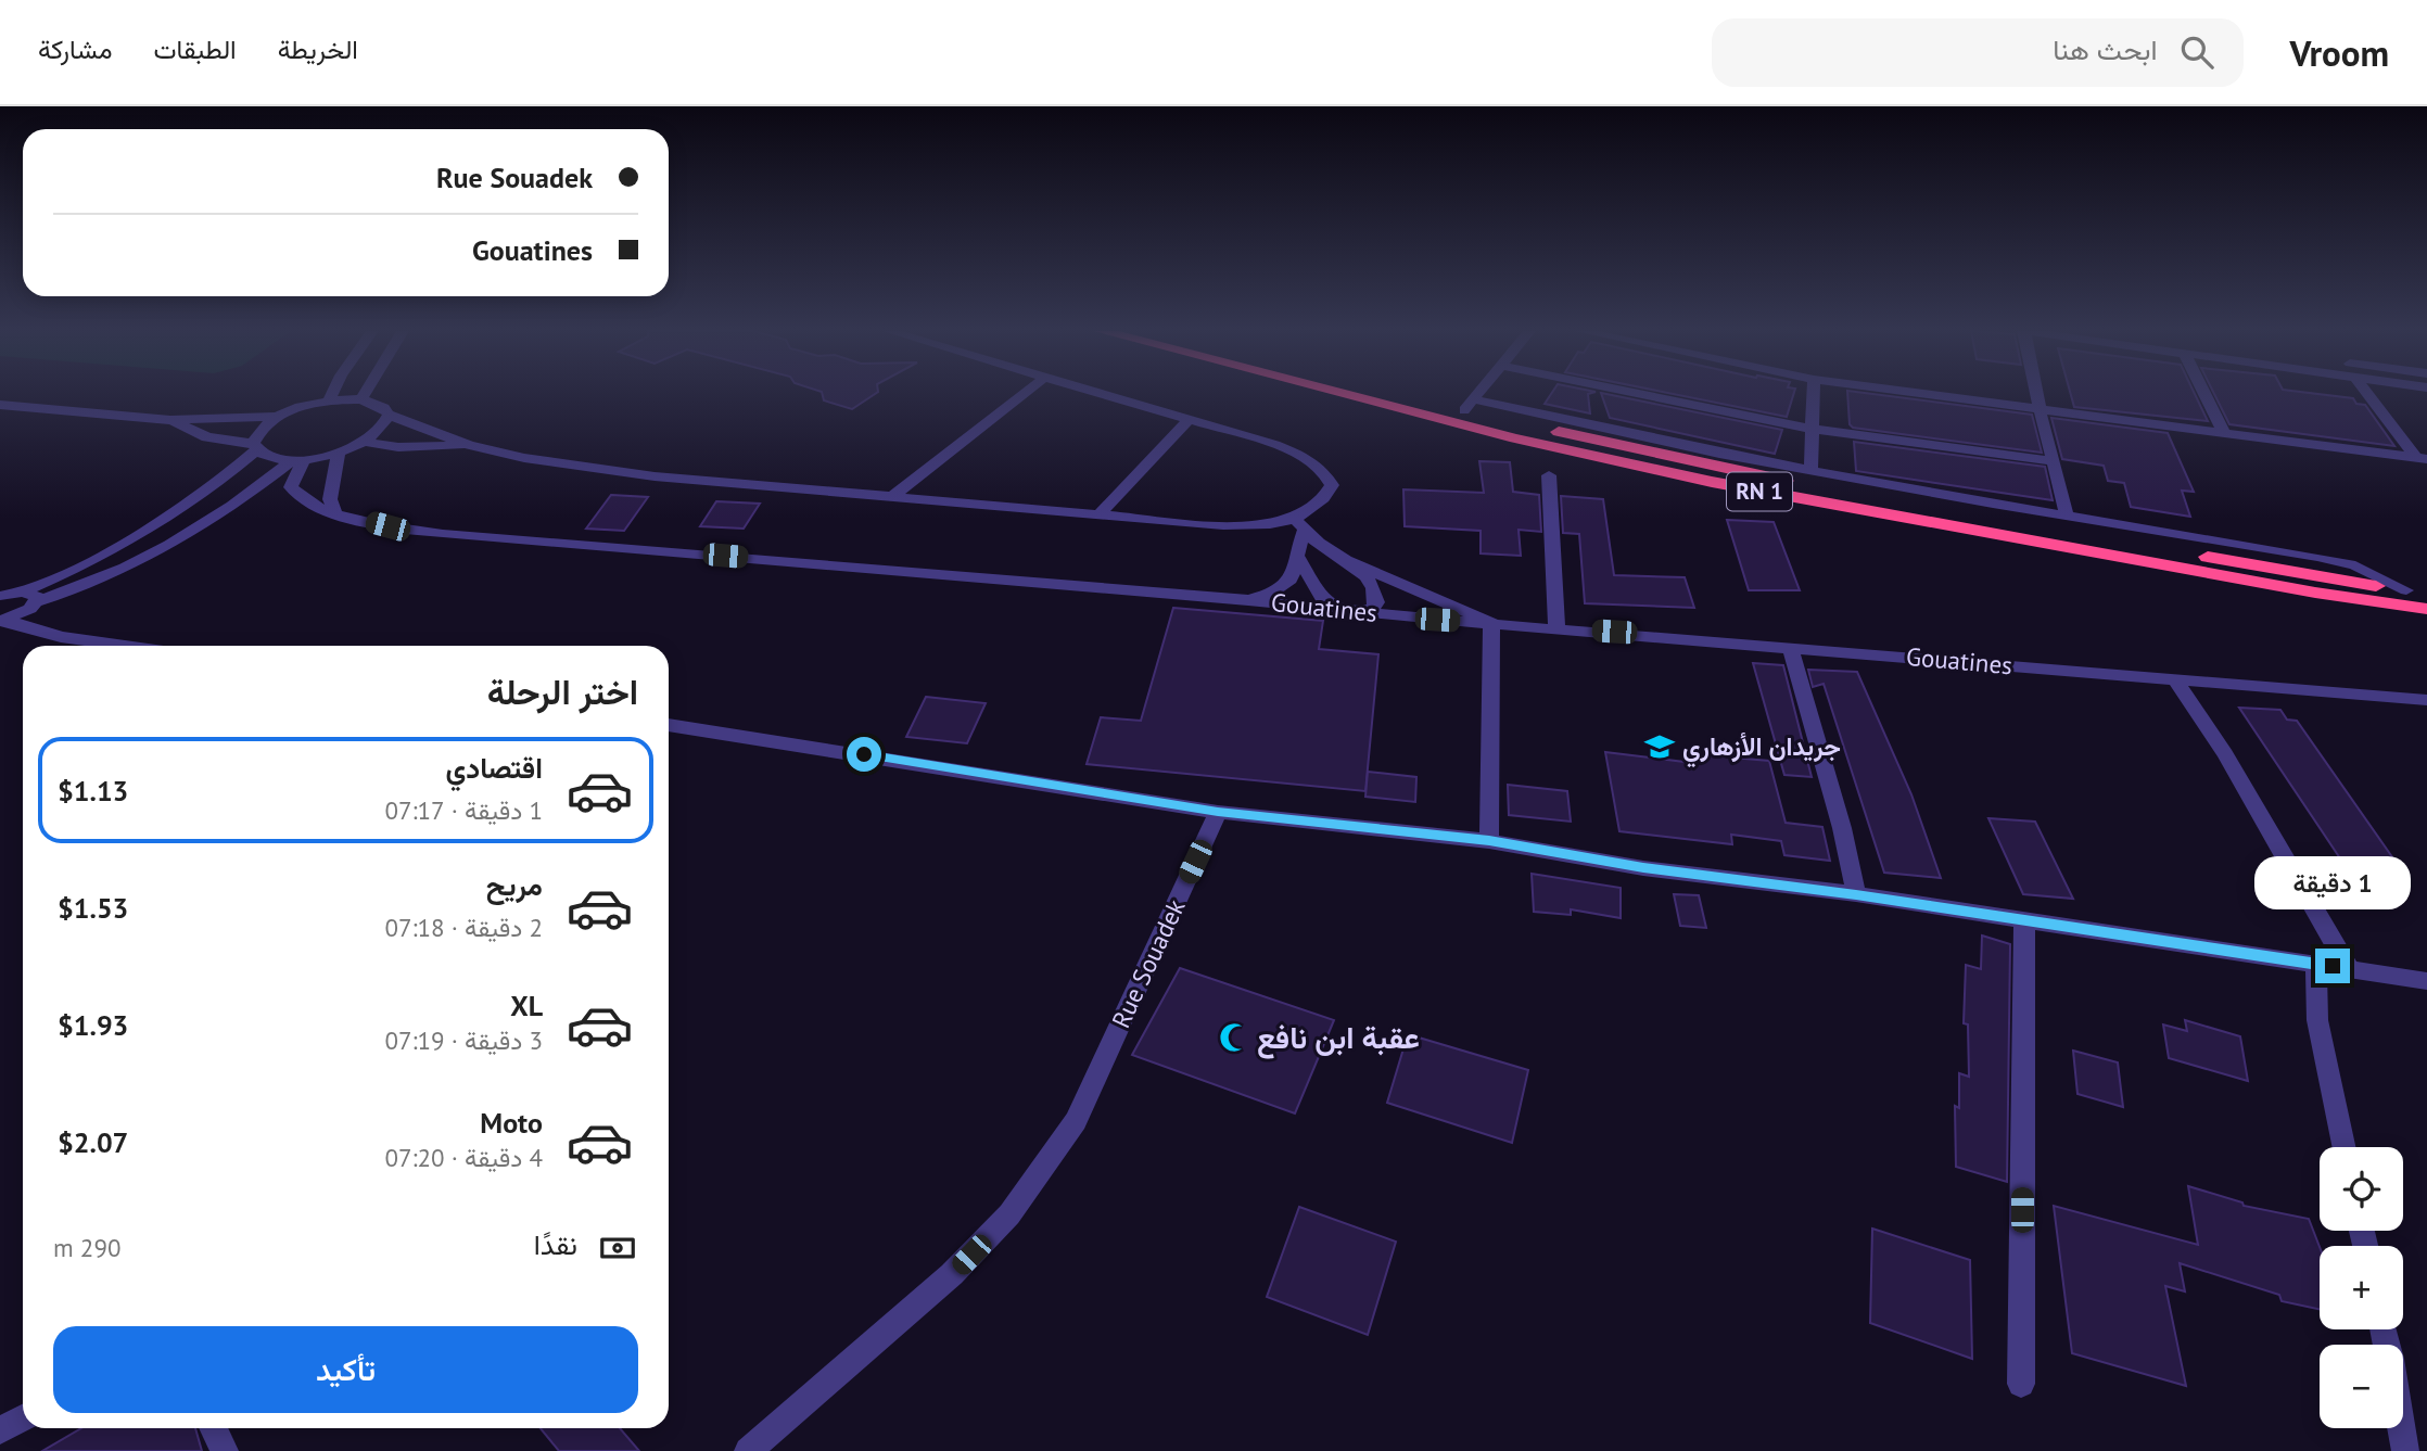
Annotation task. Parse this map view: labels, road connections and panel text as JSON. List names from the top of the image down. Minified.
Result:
{"streets":{"highway":["RN 1"],"street":["Gouatines","Rue Souadek"]},"places":{"school or university":["جريدان الأزهاري"],"mosque":["عقبة ابن نافع"]},"page":{"header":"Vroom","search":"ابحث هنا","nav":["الخريطة","الطبقات","مشاركة"],"banner":["Rue Souadek","Gouatines"],"heading":"اختر الرحلة","list":[{"name":"اقتصادي","note":"1 دقيقة · 07:17","value":"$1.13"},{"name":"مريح","note":"2 دقيقة · 07:18","value":"$1.53"},{"name":"XL","note":"3 دقيقة · 07:19","value":"$1.93"},{"name":"Moto","note":"4 دقيقة · 07:20","value":"$2.07"}],"bubble":"1 دقيقة","map_buttons":["+","−"],"pay":["نقدًا","290 m"],"buttons":"تأكيد"}}
